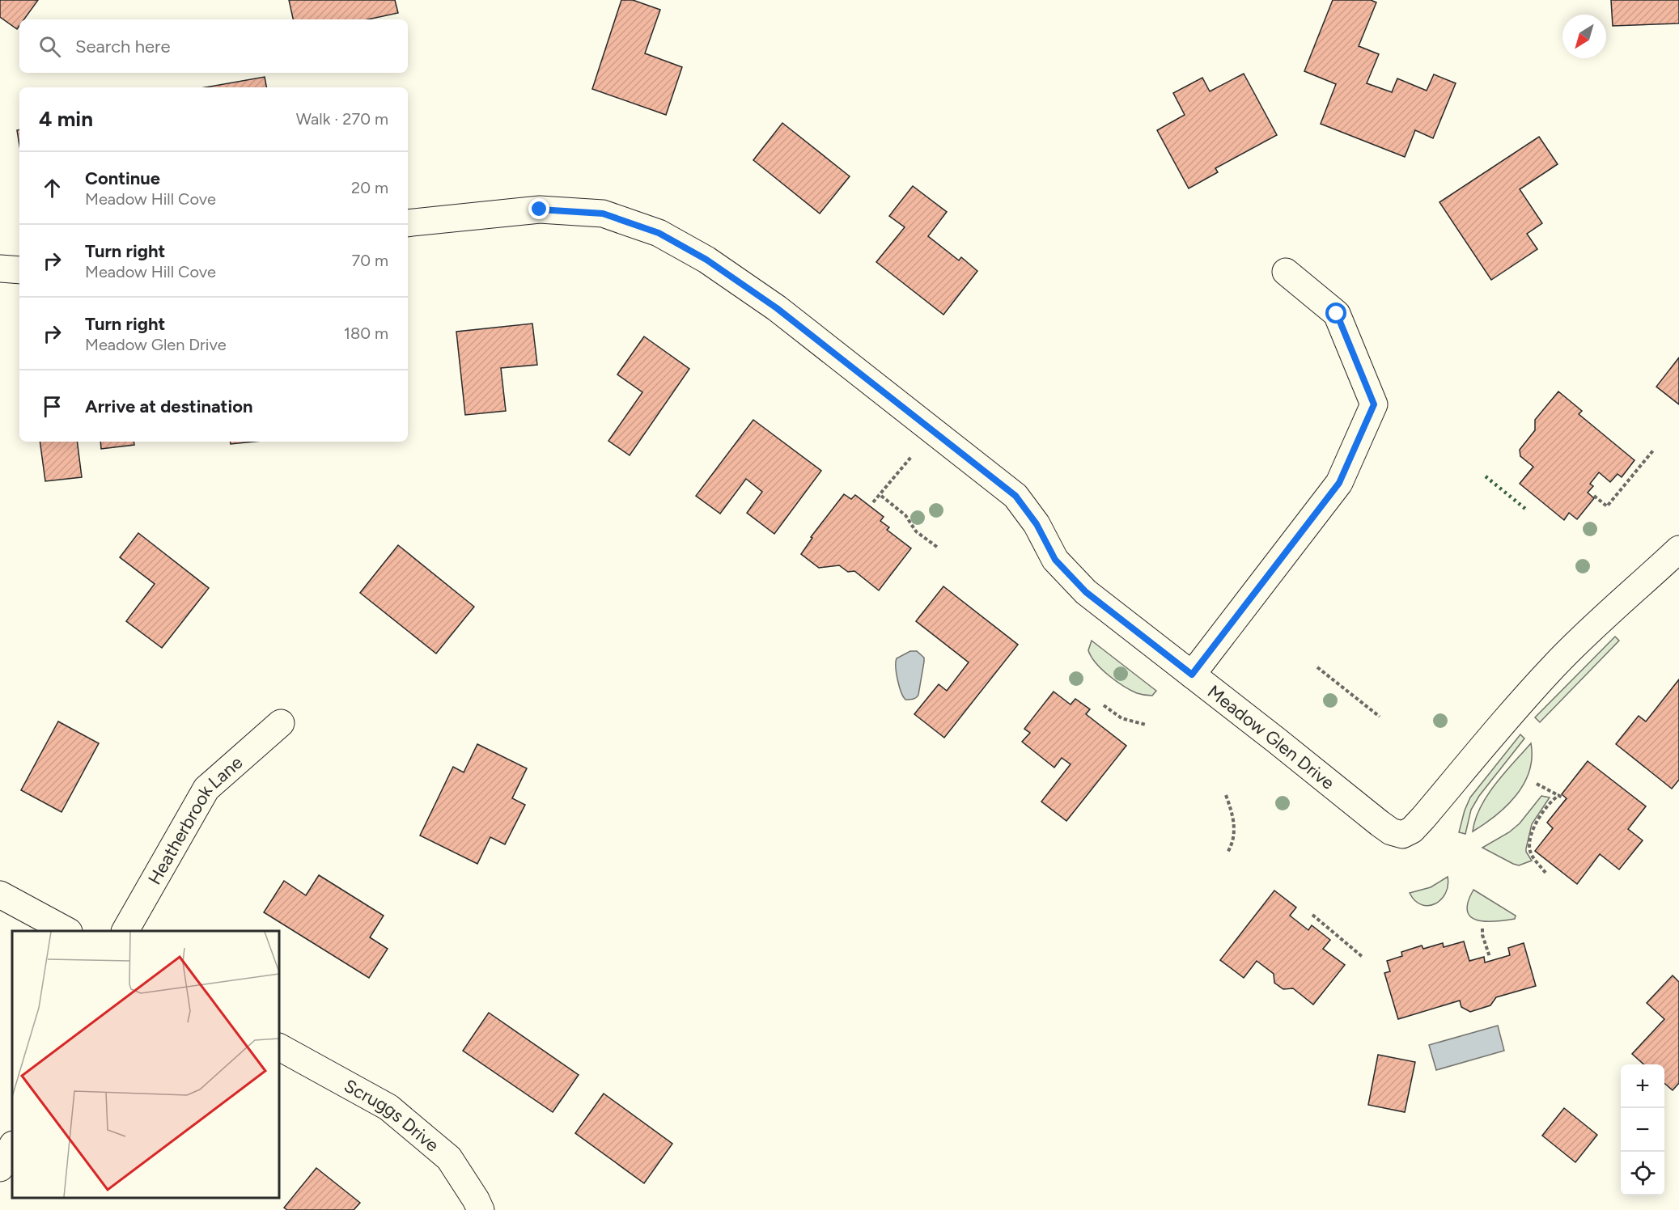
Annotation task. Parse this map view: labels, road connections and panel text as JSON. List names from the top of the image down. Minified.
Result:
{"streets":{"street":["Meadow Glen Drive","Heatherbrook Lane","Scruggs Drive"]},"north":"bottom left","page":{"search":"Search here","heading":["4 min","Walk · 270 m"],"list":[["Continue","Meadow Hill Cove","20 m"],["Turn right","Meadow Hill Cove","70 m"],["Turn right","Meadow Glen Drive","180 m"],"Arrive at destination"],"map_buttons":["+","−"]}}
